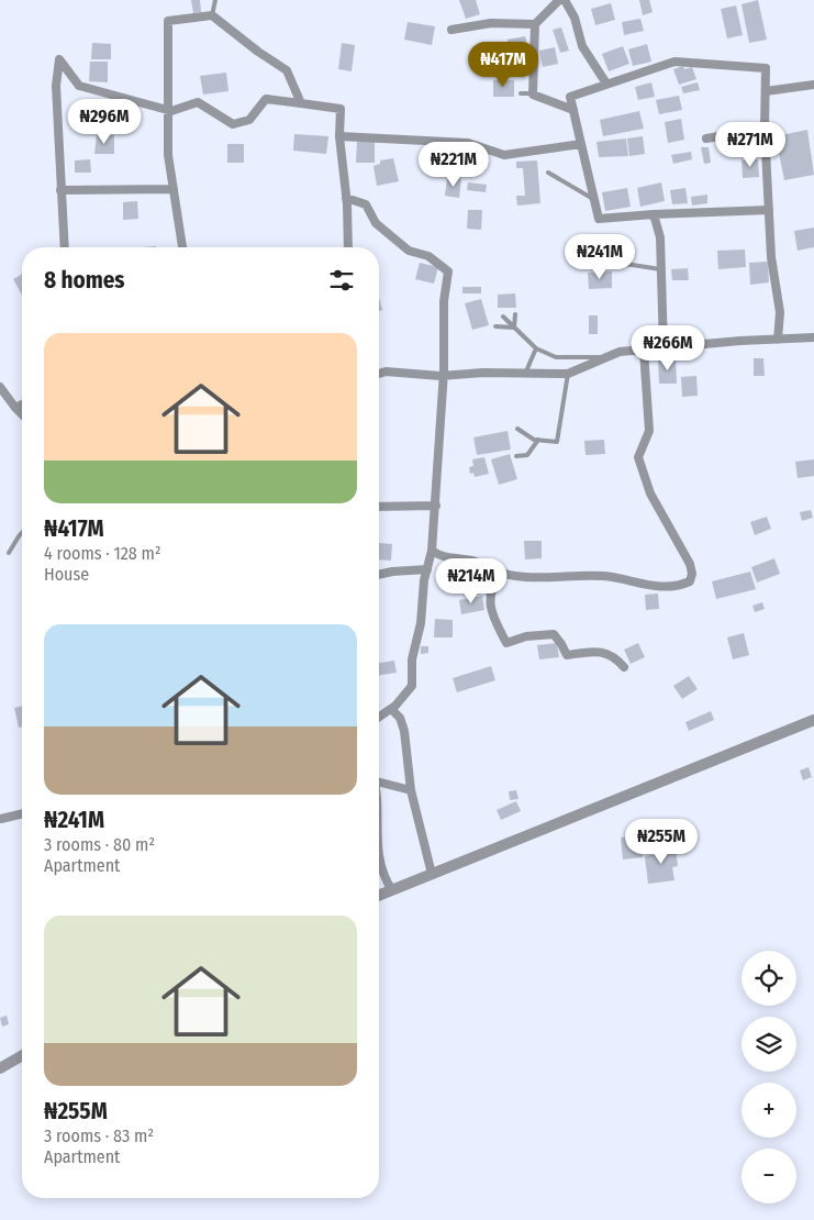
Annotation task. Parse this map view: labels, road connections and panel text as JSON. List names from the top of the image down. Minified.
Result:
{"page":{"price":["₦417M","₦296M","₦271M","₦221M","₦241M","₦266M","₦214M","₦255M"],"heading":"8 homes","list":[{"name":"₦417M","note":"4 rooms · 128 m² · House"},{"name":"₦241M","note":"3 rooms · 80 m² · Apartment"},{"name":"₦255M","note":"3 rooms · 83 m² · Apartment"}],"map_buttons":["+","−"]}}
